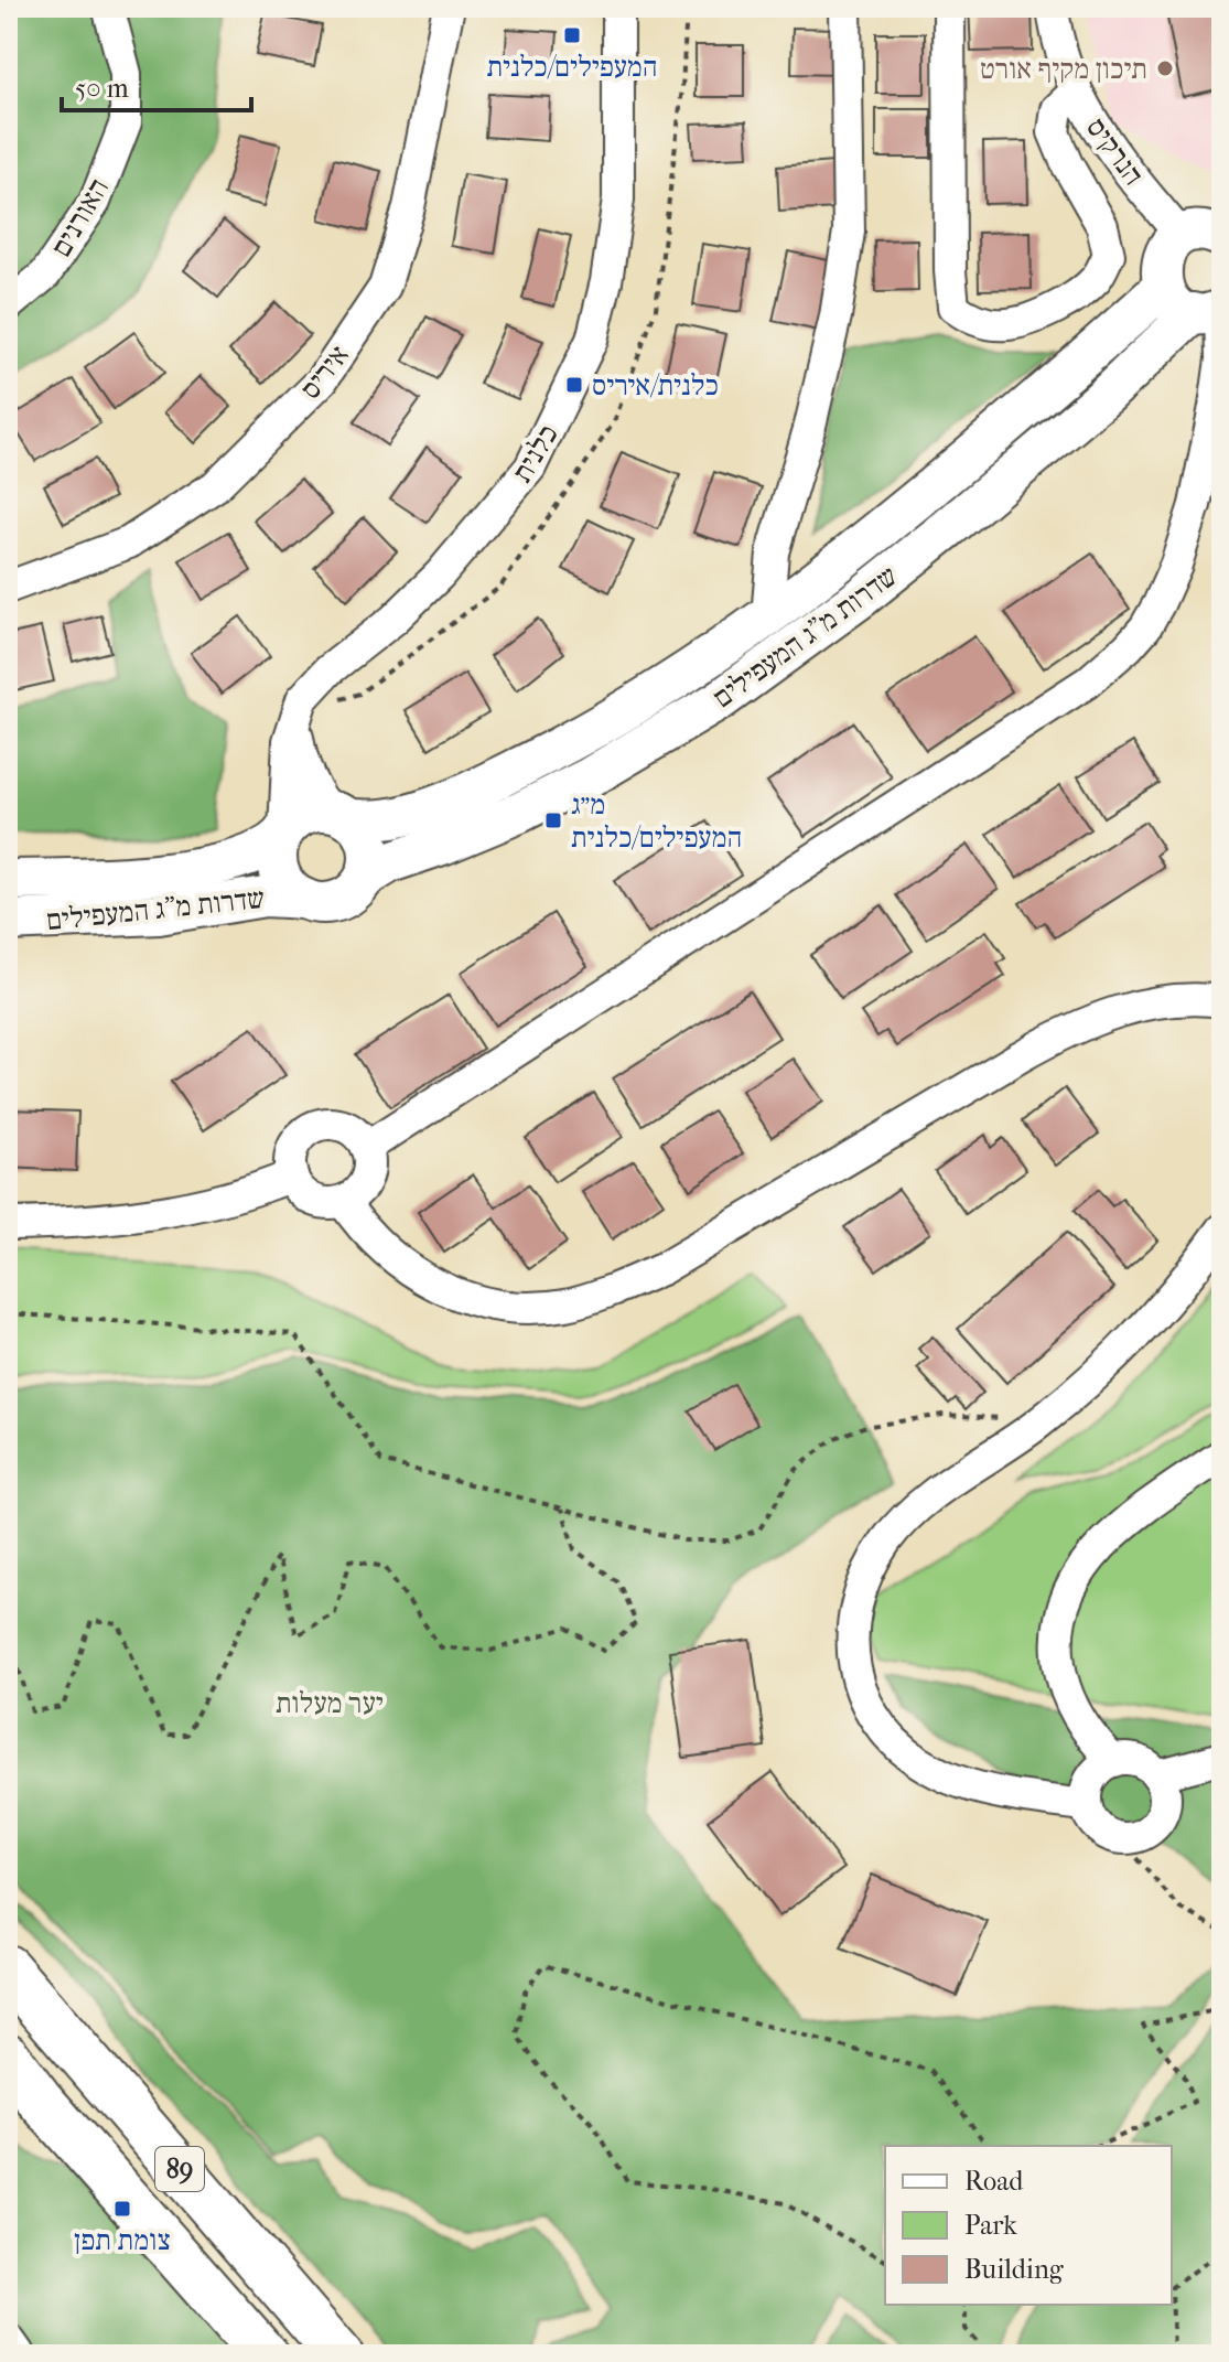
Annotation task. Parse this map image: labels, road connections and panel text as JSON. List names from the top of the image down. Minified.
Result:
{"streets":{"highway":["89"],"main road":["שדרות מ\"ג המעפילים"],"street":["הנרקיס","האורנים","איריס","כלנית"]},"crossings":[["כלנית","שדרות מ\"ג המעפילים"]],"parks":["יער מעלות"],"places":{"transit":["המעפילים/כלנית","כלנית/איריס","מ״ג המעפילים/כלנית","צומת תפן"],"other":["תיכון מקיף אורט"]},"legend":["Road","Park","Building"],"scale_bar":"50 m"}
